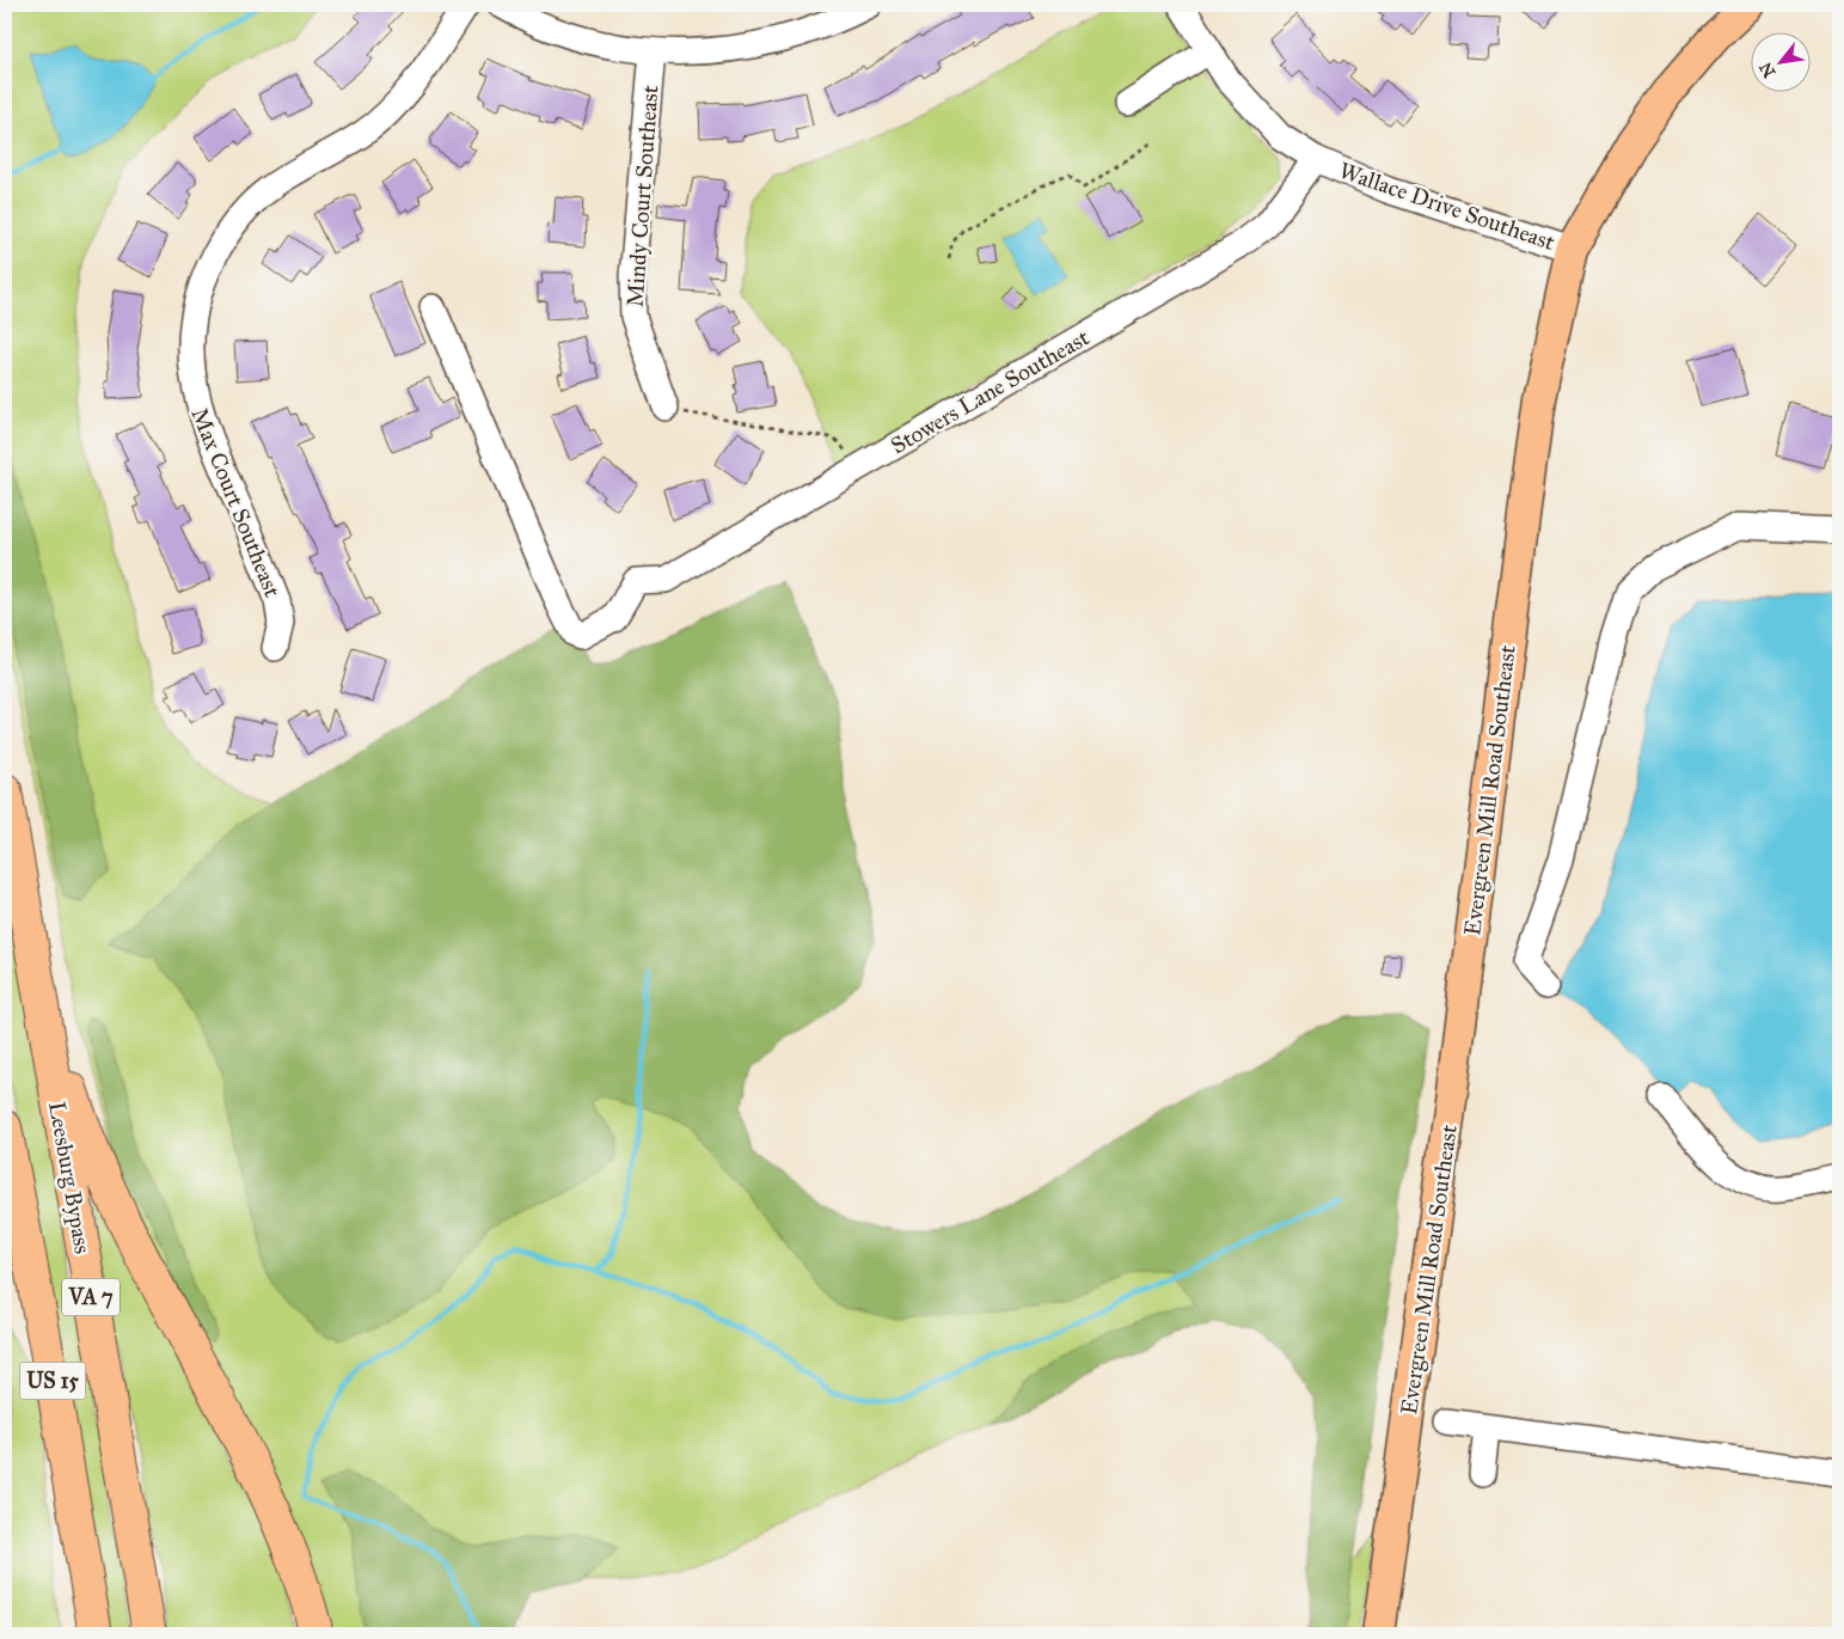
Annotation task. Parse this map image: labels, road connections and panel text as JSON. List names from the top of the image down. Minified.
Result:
{"streets":{"highway":["Leesburg Bypass","VA 7","US 15"],"main road":["Evergreen Mill Road Southeast"],"street":["Mindy Court Southeast","Wallace Drive Southeast","Stowers Lane Southeast","Max Court Southeast"]},"crossings":[["Wallace Drive Southeast","Stowers Lane Southeast"],["Wallace Drive Southeast","Evergreen Mill Road Southeast"]],"north":"bottom left"}
